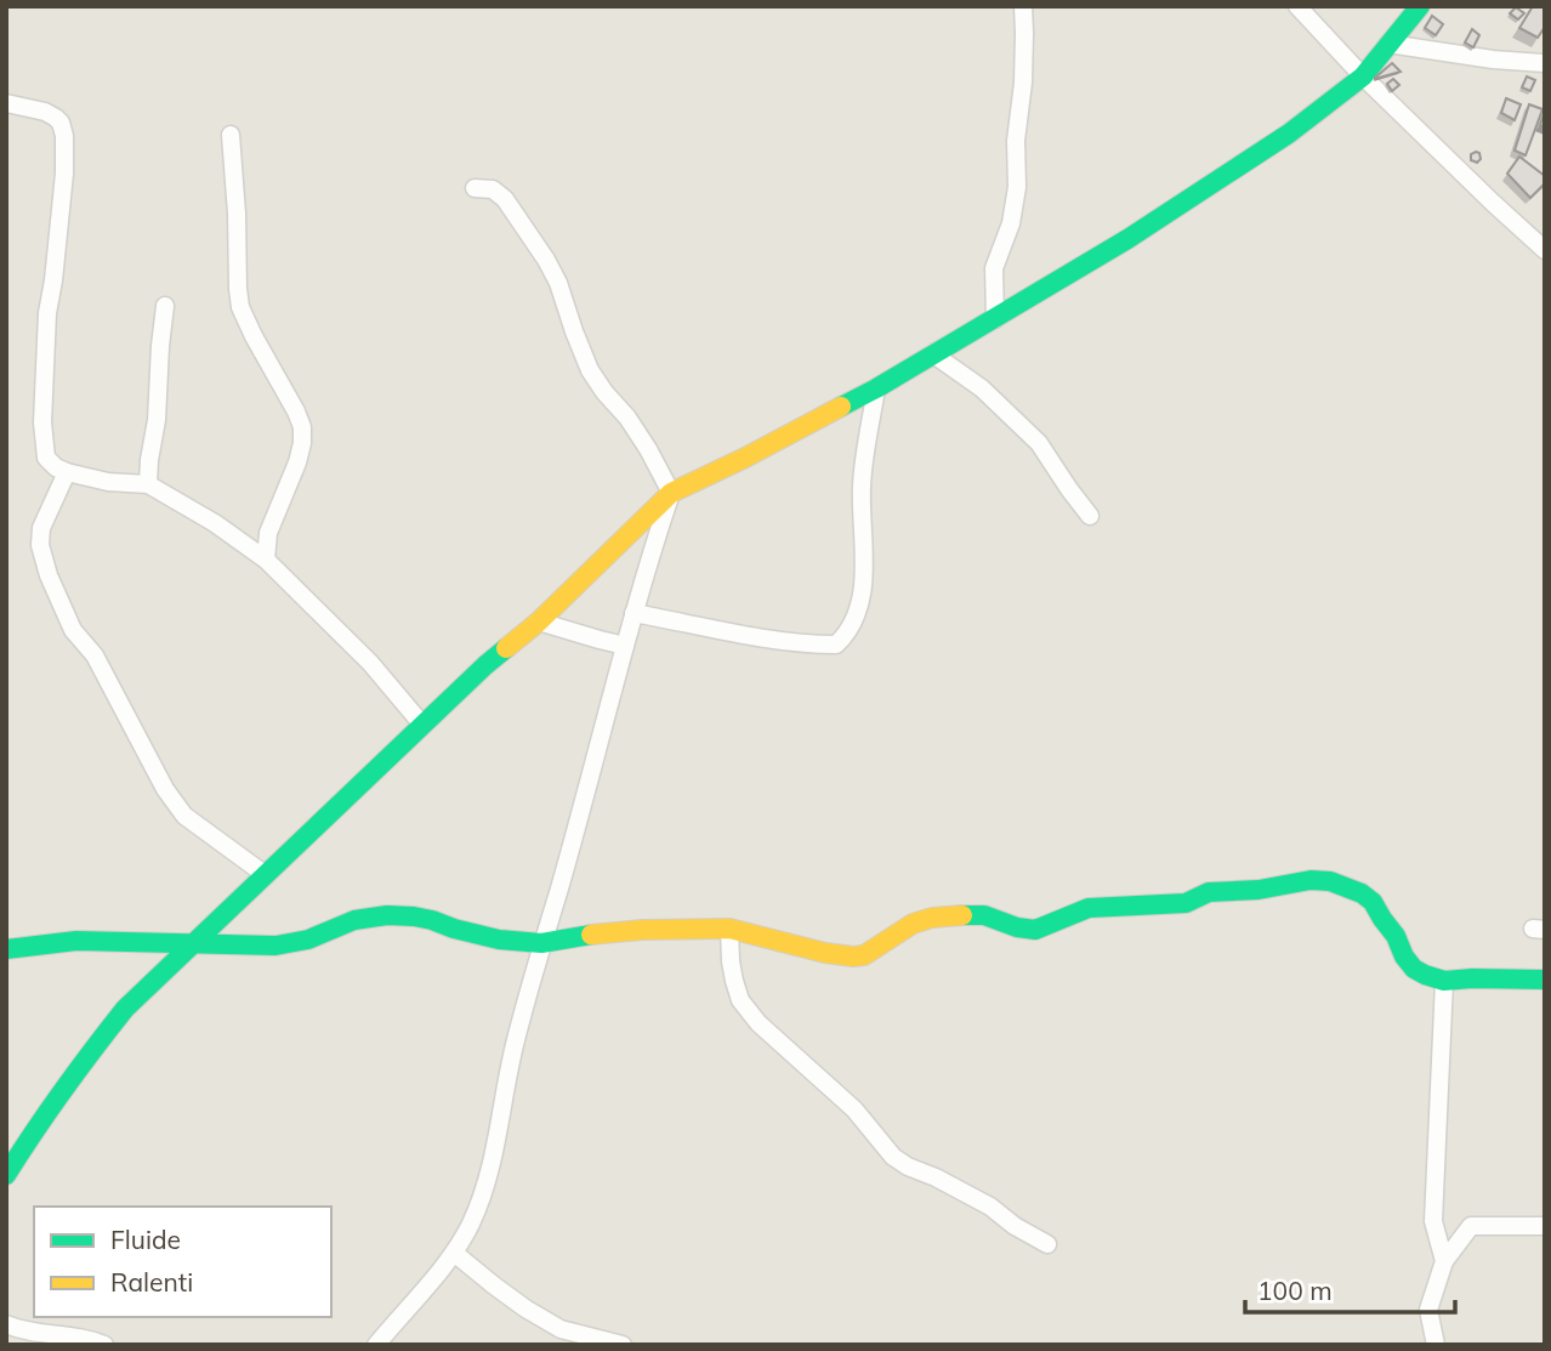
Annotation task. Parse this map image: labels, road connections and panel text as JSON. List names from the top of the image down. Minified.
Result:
{"legend":["Fluide","Ralenti"],"scale_bar":"100 m"}
